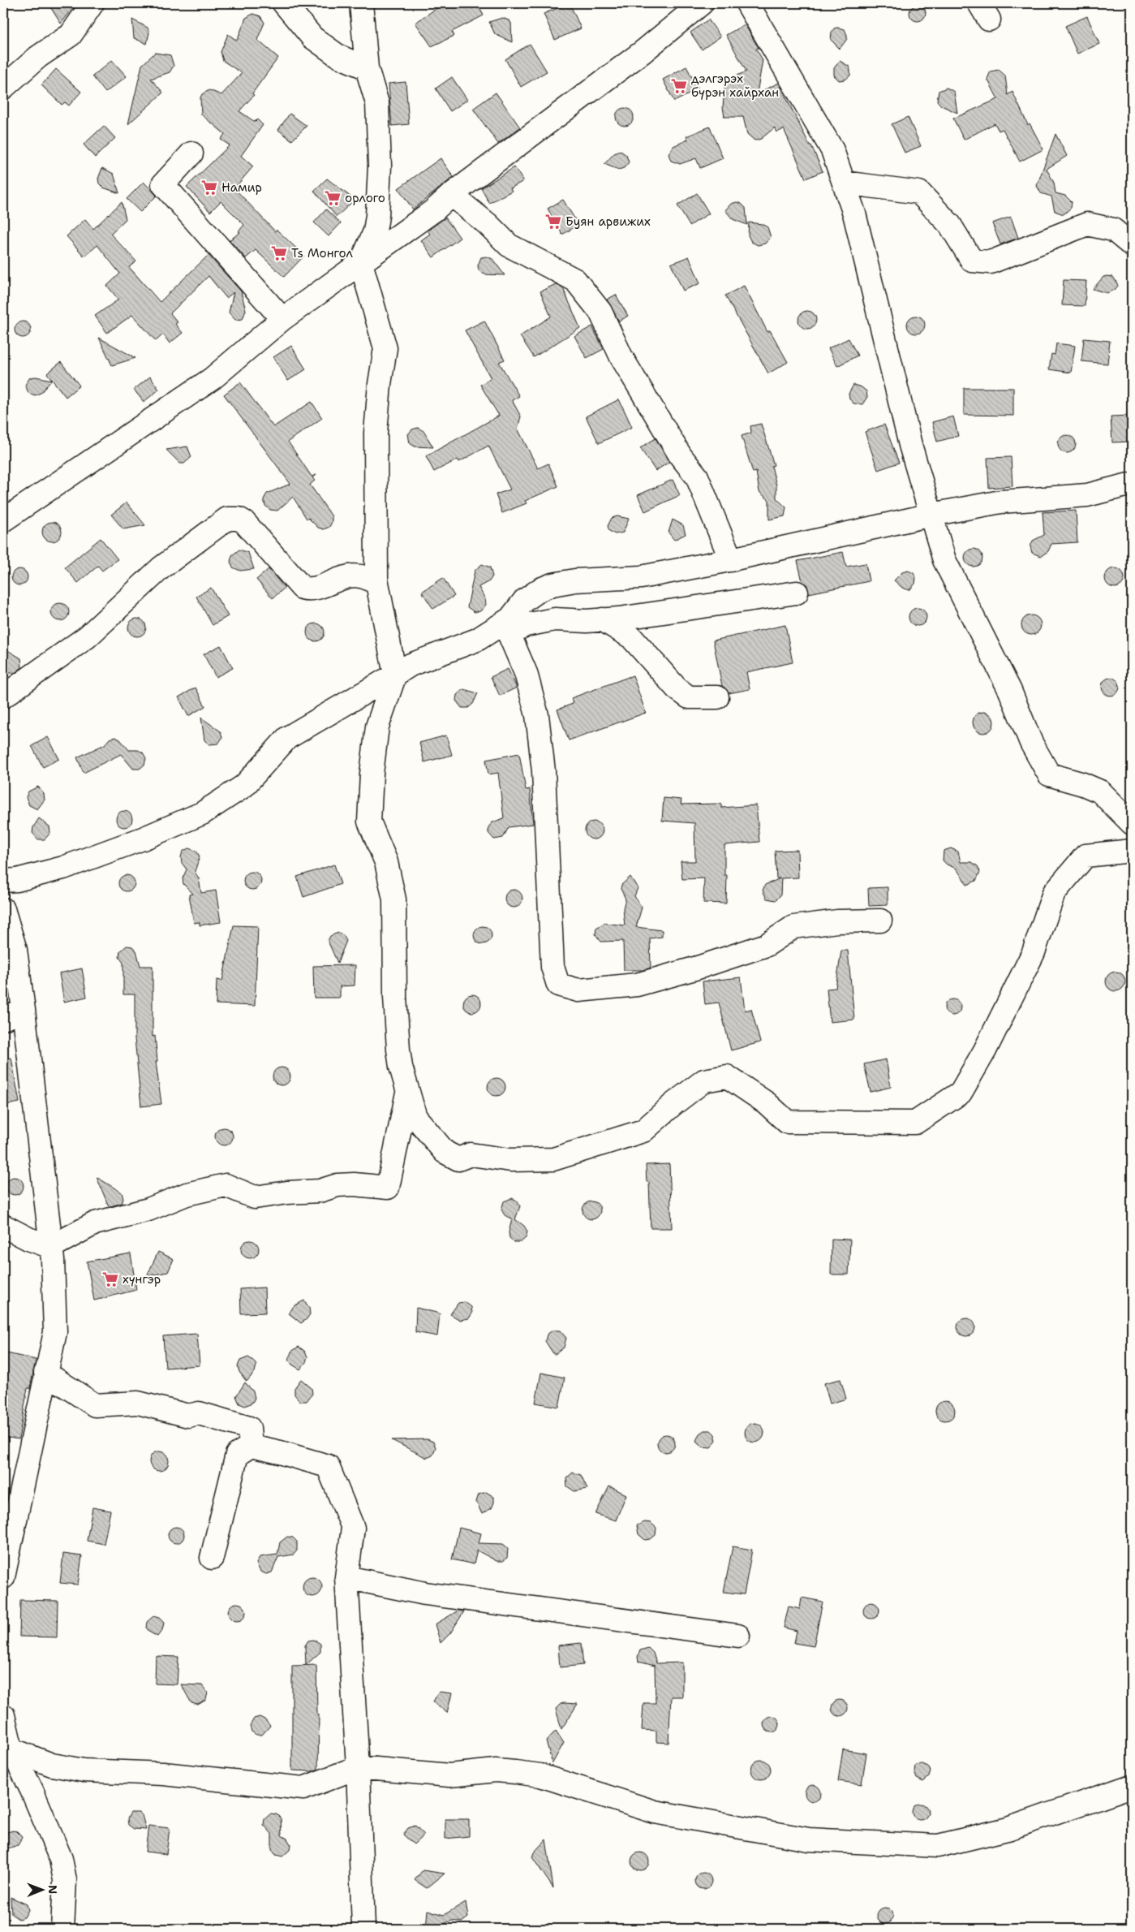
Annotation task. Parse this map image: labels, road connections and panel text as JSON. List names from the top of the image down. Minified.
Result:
{"places":{"supermarket":["дэлгэрэх бүрэн хайрхан","Намир","орлого","Буян арвижих","Ts Монгол","хүнгэр"]},"north":"right"}
